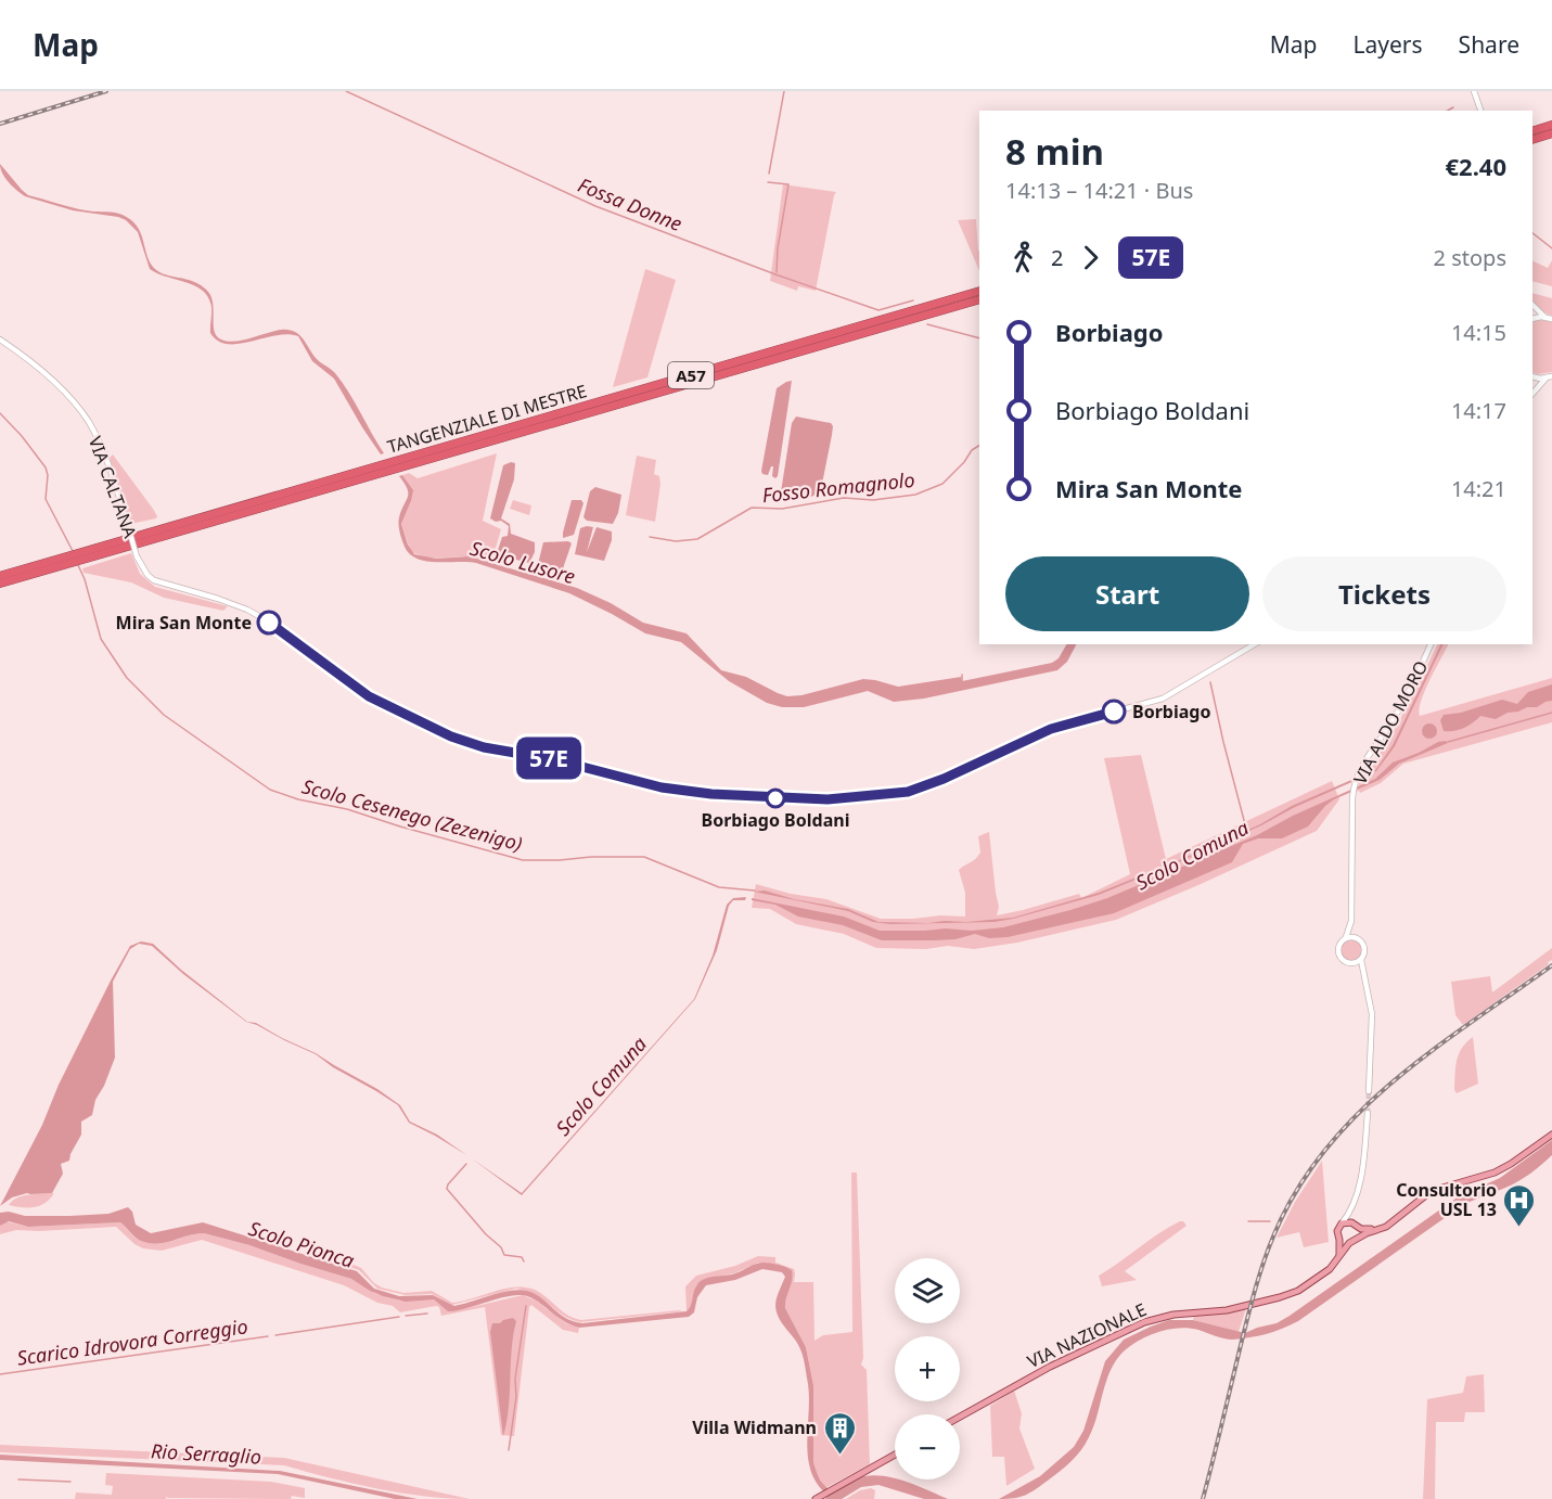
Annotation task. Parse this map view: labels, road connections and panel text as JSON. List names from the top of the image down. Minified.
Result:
{"streets":{"highway":["A57","TANGENZIALE DI MESTRE"],"main road":["VIA CALTANA","VIA ALDO MORO","VIA NAZIONALE"]},"water":["Fossa Donne","Fosso Romagnolo","Scolo Lusore","Scolo Cesenego (Zezenigo)","Scolo Comuna","Scolo Pionca","Scarico Idrovora Correggio","Rio Serraglio"],"places":{"other":["Mira San Monte","Borbiago","Borbiago Boldani"],"hospital":["Consultorio USL 13"],"building":["Villa Widmann"]},"lines":["bus line 57E"],"page":{"header":"Map","nav":["Map","Layers","Share"],"on_map":"57E","heading":["8 min","14:13 – 14:21 · Bus","€2.40"],"legs":["2","57E","2 stops"],"list":[{"name":"Borbiago","value":"14:15"},{"name":"Borbiago Boldani","value":"14:17"},{"name":"Mira San Monte","value":"14:21"}],"buttons":["Start","Tickets"],"map_buttons":["+","−"]}}
